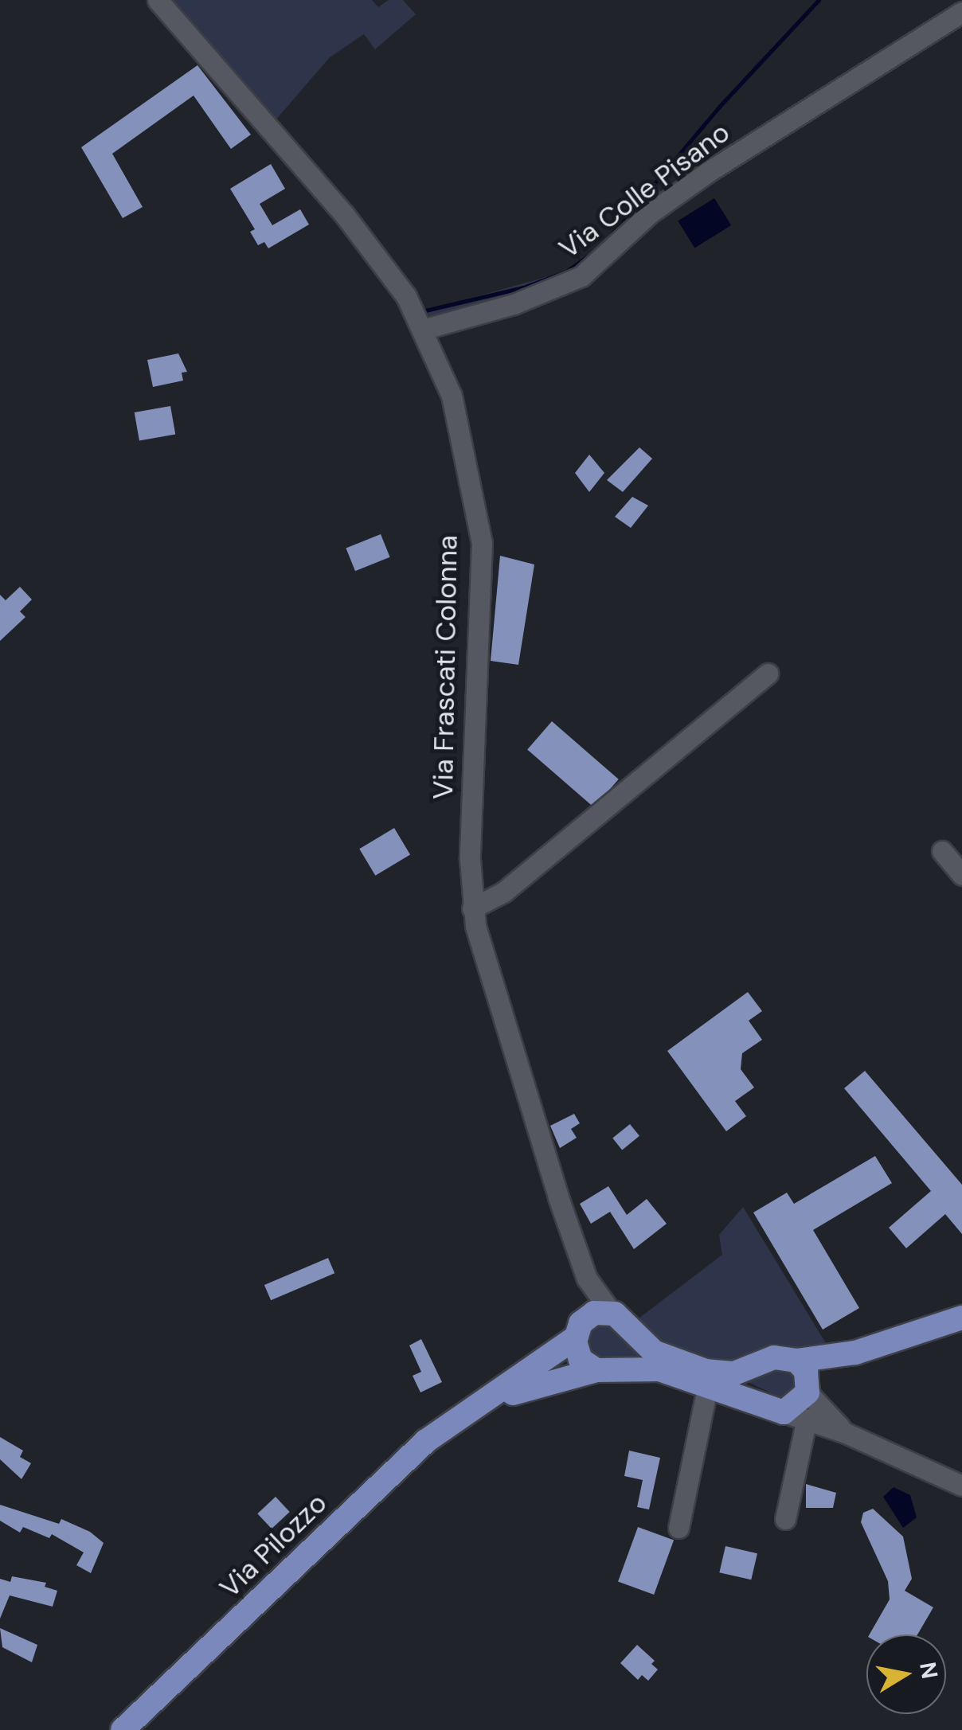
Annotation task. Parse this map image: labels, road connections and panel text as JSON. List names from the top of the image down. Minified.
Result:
{"streets":{"main road":["Via Frascati Colonna","Via Pilozzo"],"street":["Via Colle Pisano"]},"crossings":[["Via Colle Pisano","Via Frascati Colonna"],["Via Frascati Colonna","Via Pilozzo"]],"north":"right"}
